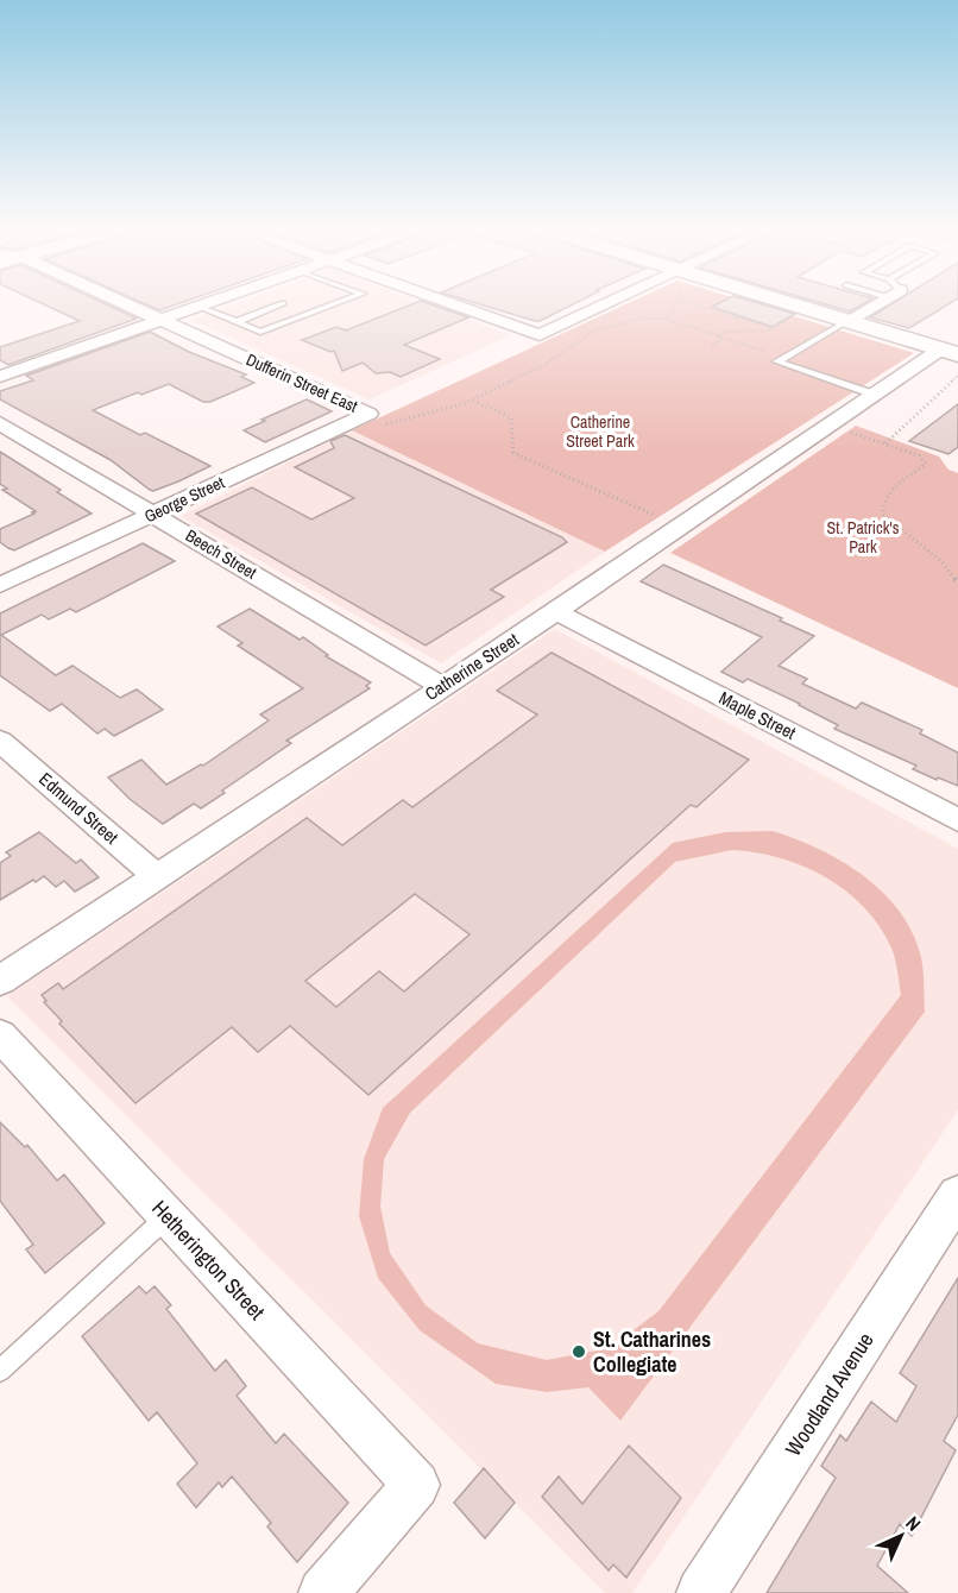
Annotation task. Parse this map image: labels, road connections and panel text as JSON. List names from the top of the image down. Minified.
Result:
{"streets":{"street":["Dufferin Street East","George Street","Beech Street","Catherine Street","Maple Street","Edmund Street","Hetherington Street","Woodland Avenue"]},"crossings":[["Dufferin Street East","George Street"],["George Street","Beech Street"],["Beech Street","Catherine Street"],["Catherine Street","Maple Street"],["Catherine Street","Edmund Street"]],"parks":["Catherine Street Park","St. Patrick's Park"],"places":["St. Catharines Collegiate"],"north":"top right"}
